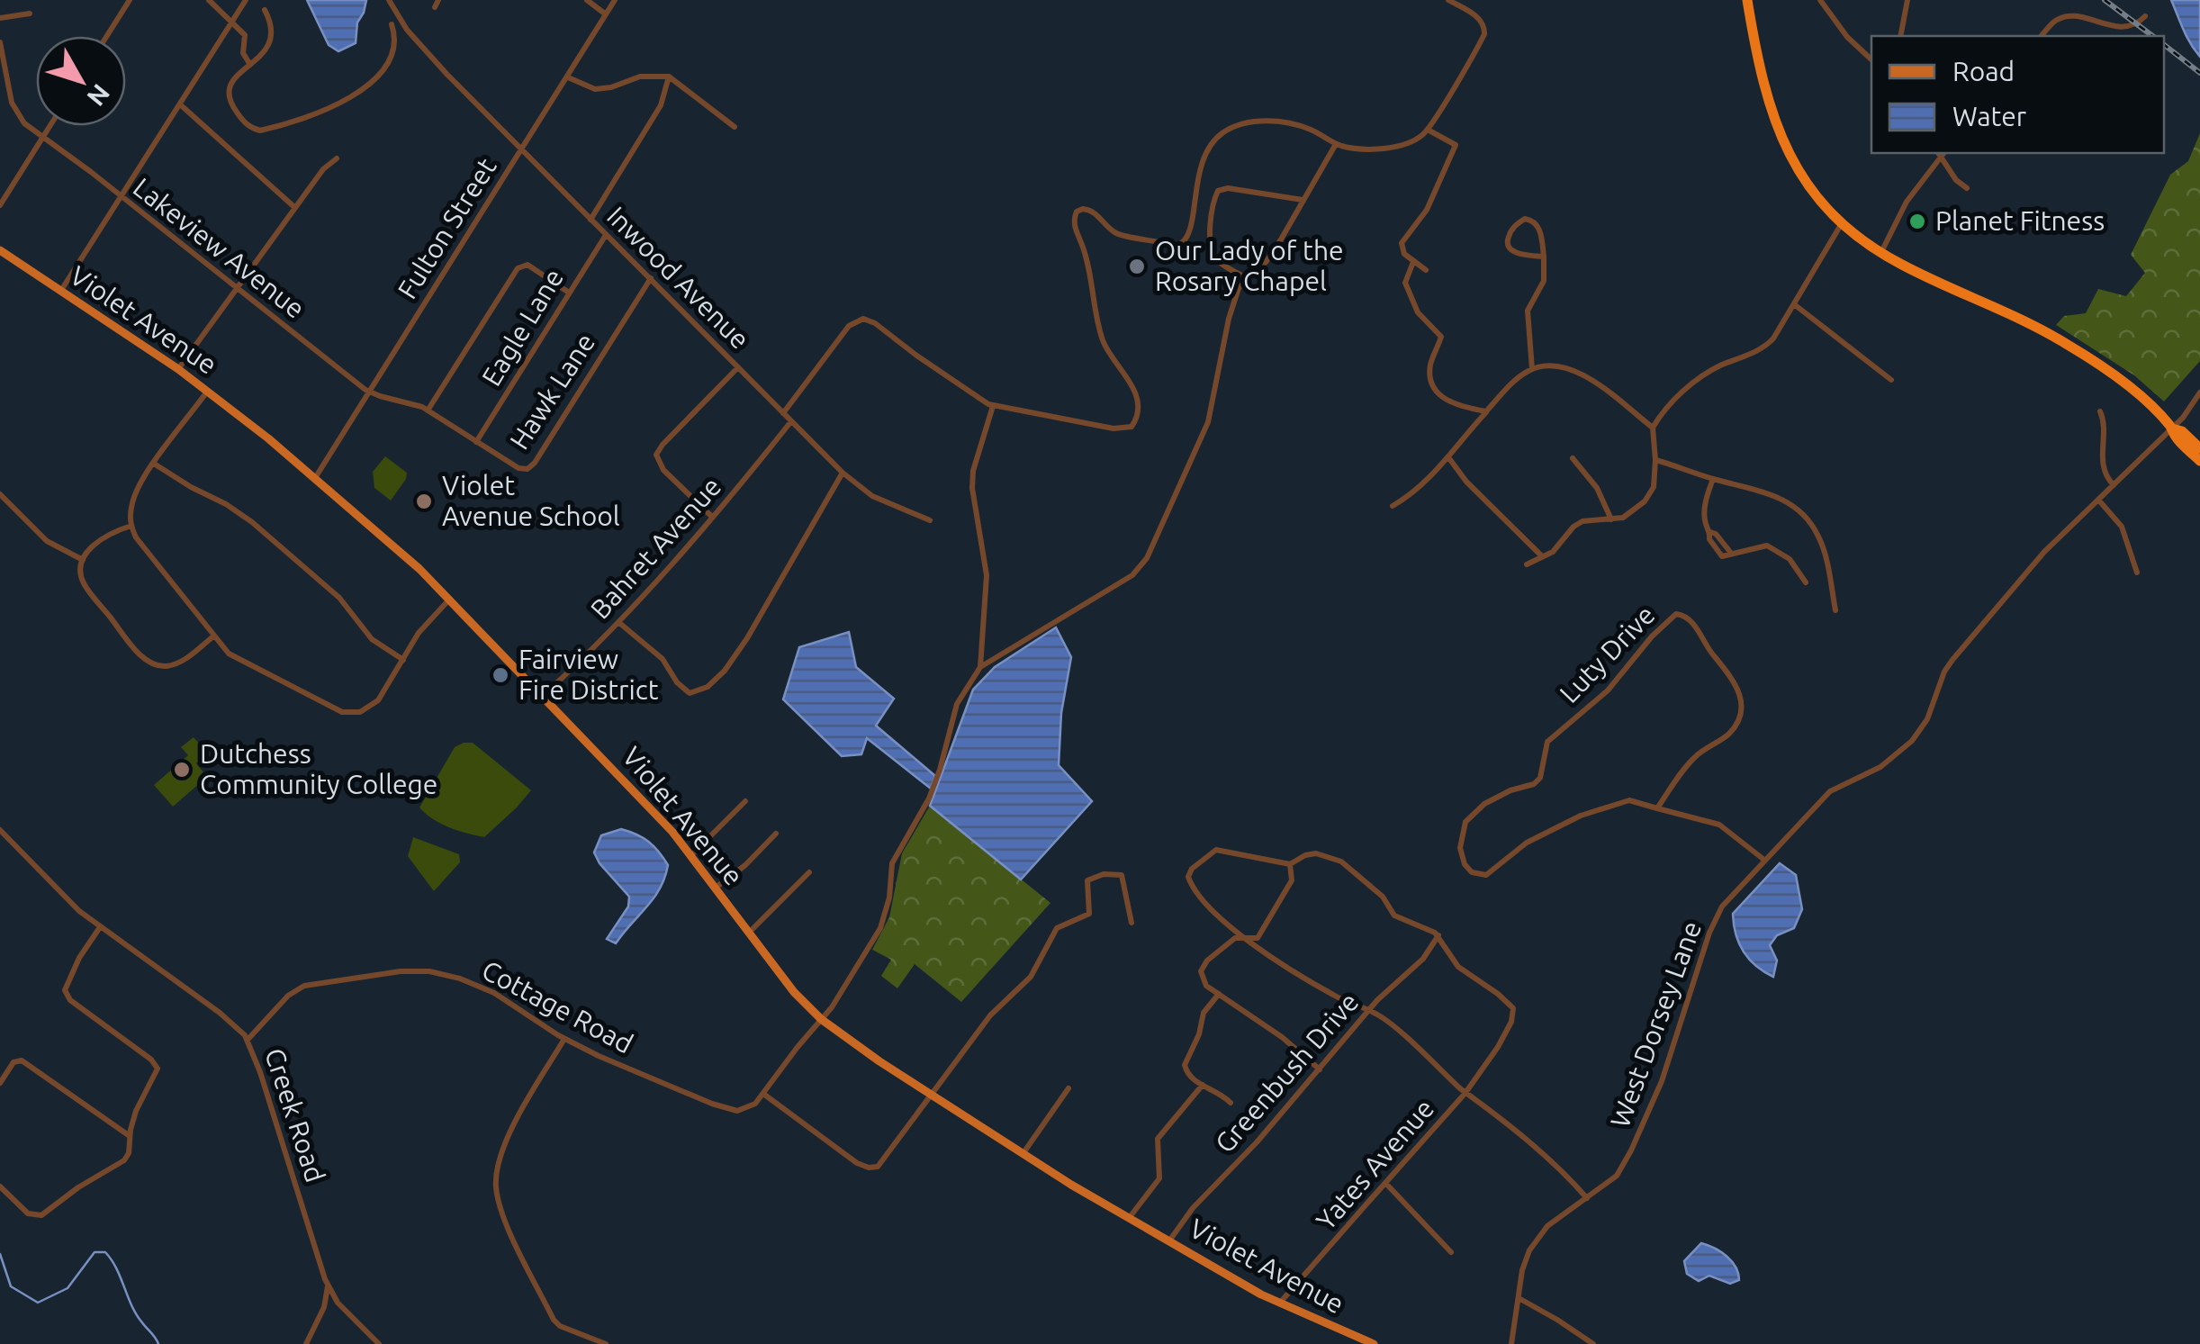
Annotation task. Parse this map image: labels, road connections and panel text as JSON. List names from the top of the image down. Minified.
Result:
{"streets":{"main road":["Violet Avenue"],"street":["Fulton Street","Lakeview Avenue","Inwood Avenue","Eagle Lane","Hawk Lane","Bahret Avenue","Luty Drive","Cottage Road","West Dorsey Lane","Greenbush Drive","Creek Road","Yates Avenue"]},"crossings":[["Fulton Street","Lakeview Avenue"],["Fulton Street","Inwood Avenue"],["Fulton Street","Violet Avenue"],["Fulton Street","Hawk Lane"],["Lakeview Avenue","Hawk Lane"],["Inwood Avenue","Eagle Lane"],["Inwood Avenue","Hawk Lane"],["Inwood Avenue","Bahret Avenue"],["Violet Avenue","Bahret Avenue"],["Violet Avenue","Greenbush Drive"],["Violet Avenue","Yates Avenue"],["Eagle Lane","Hawk Lane"],["Luty Drive","West Dorsey Lane"],["Cottage Road","Creek Road"],["West Dorsey Lane","Yates Avenue"]],"places":["Planet Fitness","Our Lady of the Rosary Chapel","Violet Avenue School","Fairview Fire District","Dutchess Community College"],"legend":["Road","Water"],"north":"bottom right"}
